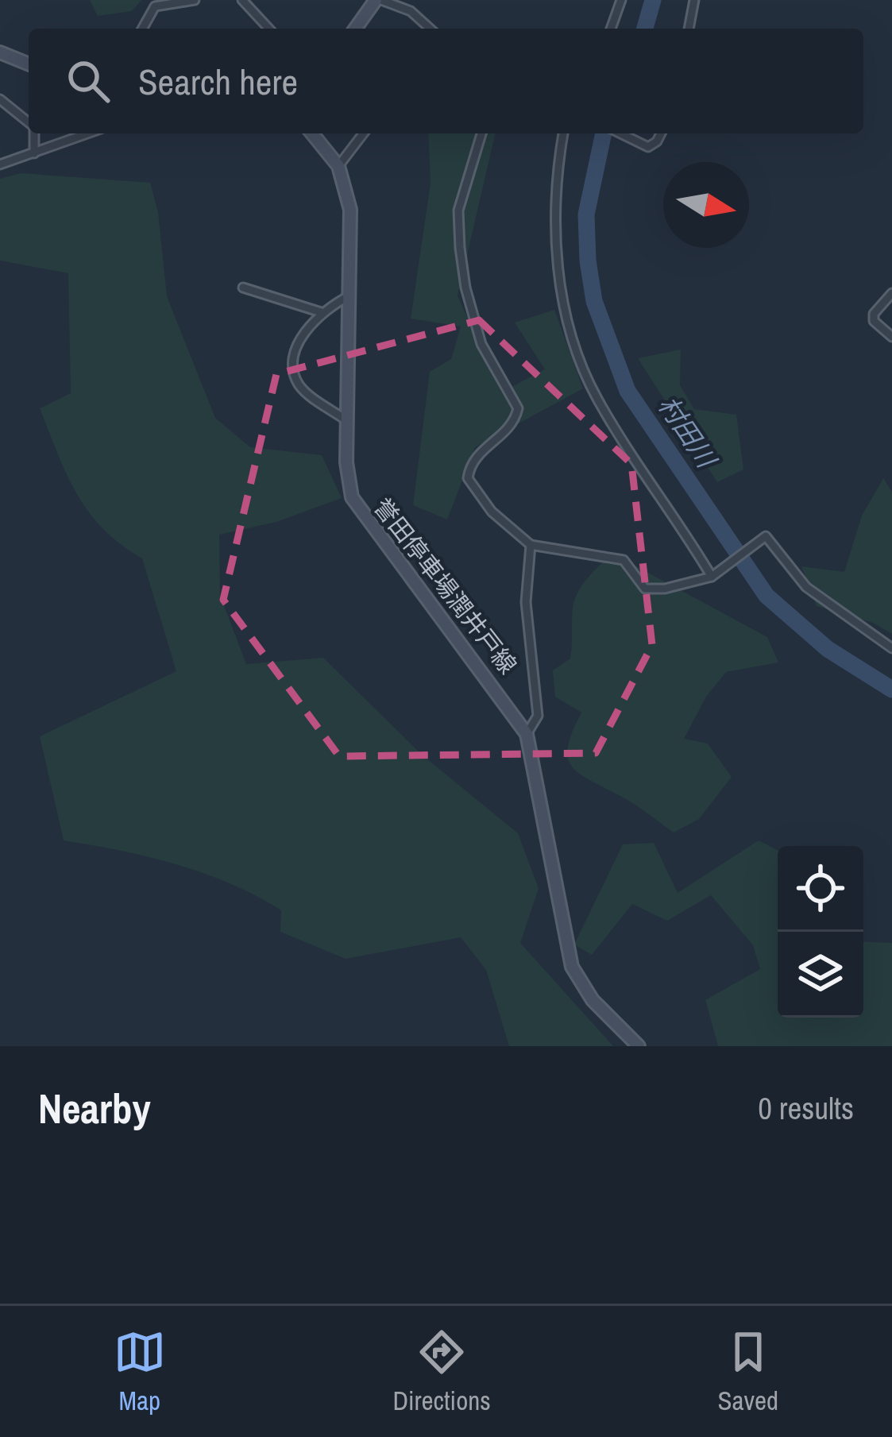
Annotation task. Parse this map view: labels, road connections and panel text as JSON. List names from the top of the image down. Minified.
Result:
{"streets":{"main road":["誉田停車場潤井戸線"]},"water":["村田川"],"north":"right","page":{"search":"Search here","heading":["Nearby","0 results"],"nav":["Map","Directions","Saved"]}}
